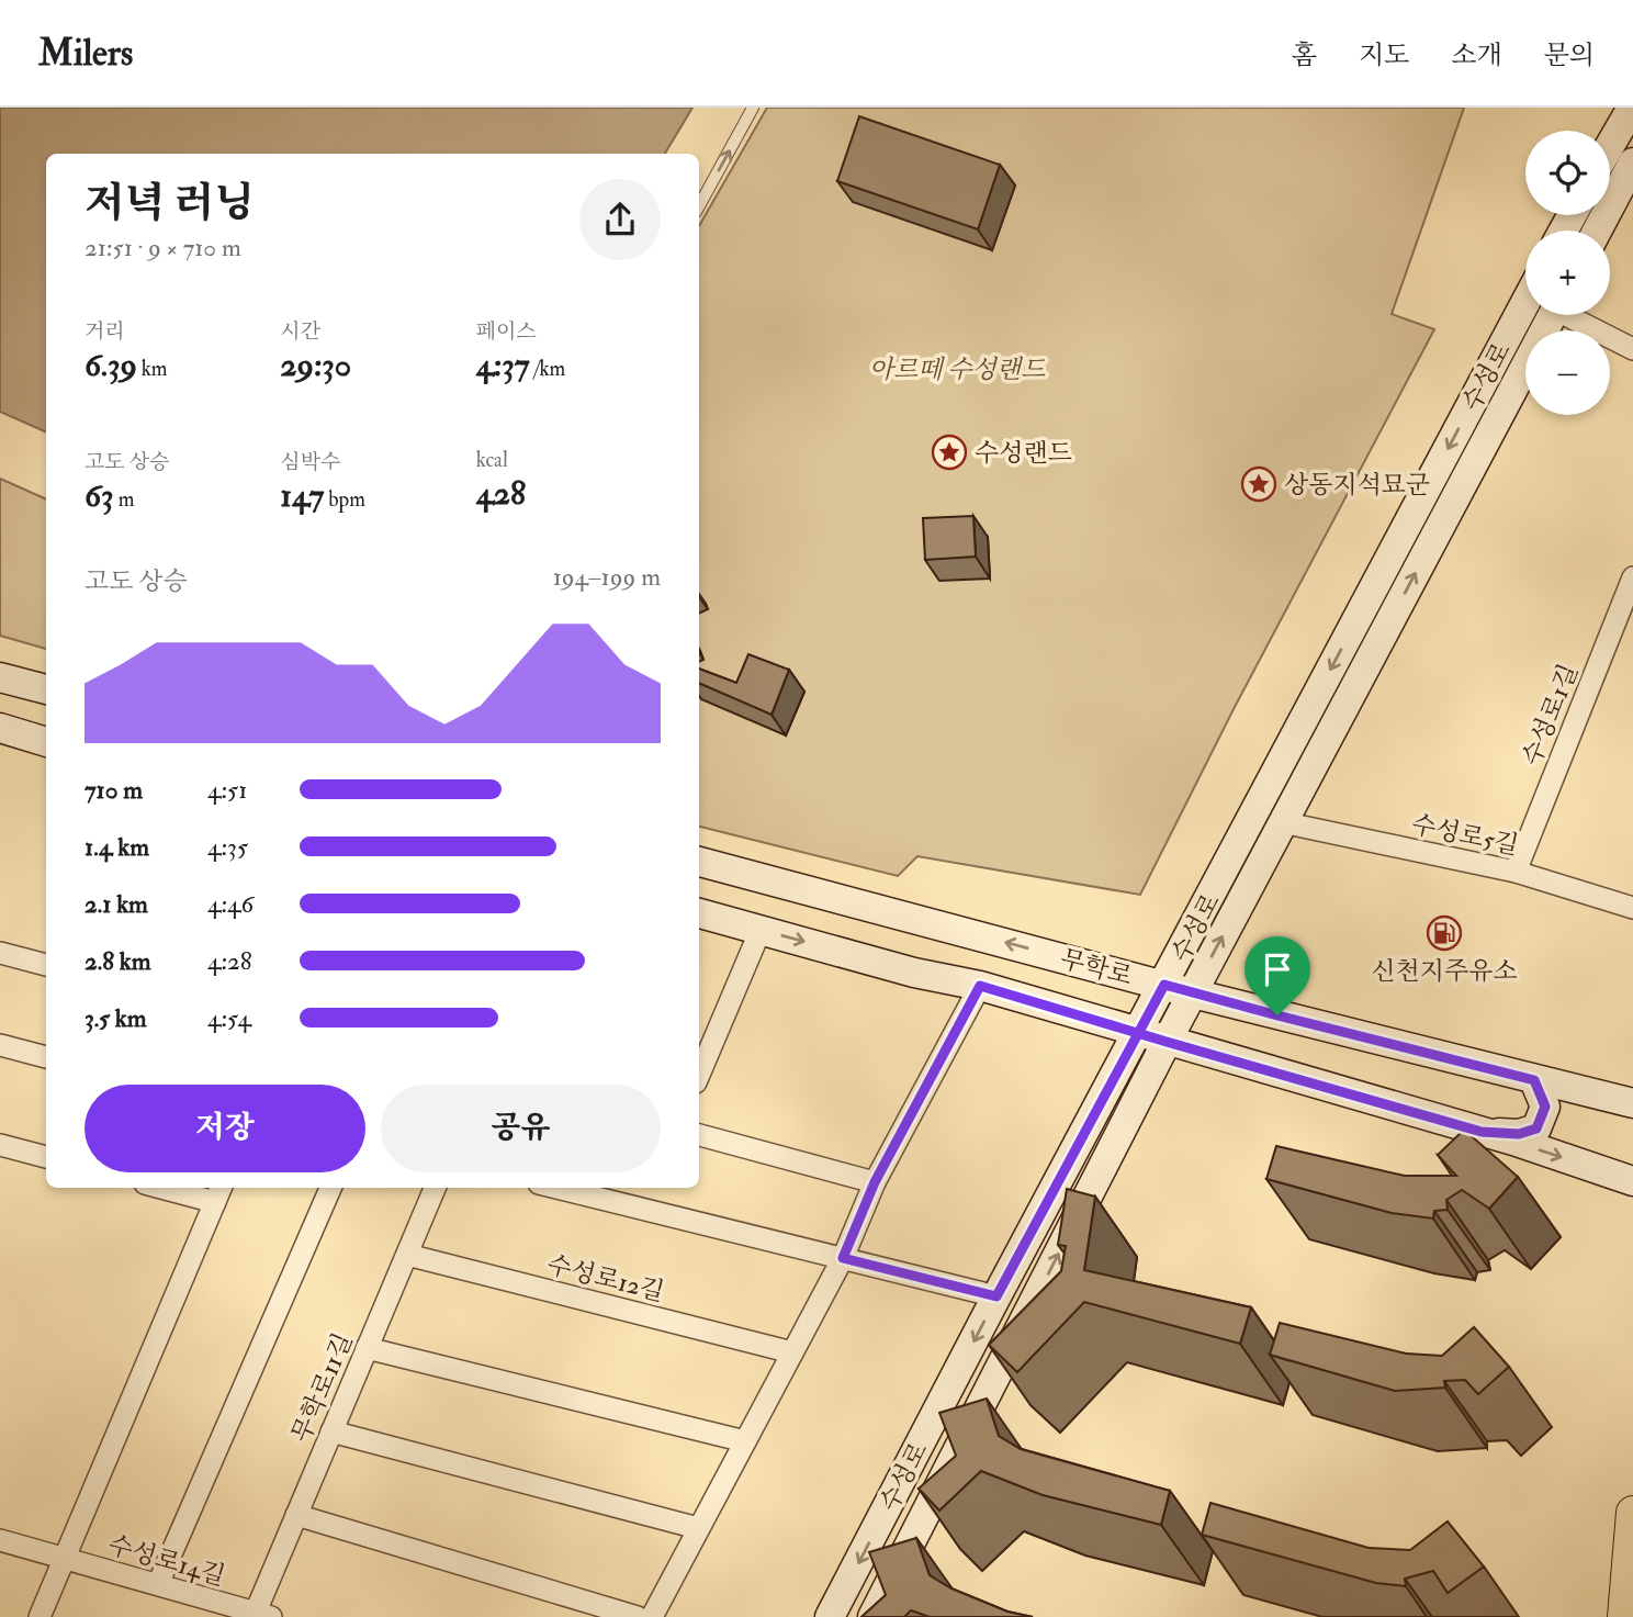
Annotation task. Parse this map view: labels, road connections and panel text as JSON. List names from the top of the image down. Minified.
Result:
{"streets":{"main road":["수성로","무학로"],"street":["수성로1길","수성로5길","수성로12길","무학로11길","수성로14길"]},"crossings":[["수성로","수성로5길"],["수성로","무학로"],["수성로1길","수성로5길"],["수성로12길","무학로11길"],["무학로11길","수성로14길"]],"parks":["아르떼 수성랜드"],"places":{"place":["수성랜드","상동지석묘군"],"fuel station":["신천지주유소"]},"page":{"header":"Milers","nav":["홈","지도","소개","문의"],"map_buttons":["+","−"],"heading":["저녁 러닝","21:51 · 9 × 710 m"],"stats":[["거리","6.39 km"],["시간","29:30"],["페이스","4:37 /km"],["고도 상승","63 m"],["심박수","147 bpm"],["kcal","428"]],"chart":["고도 상승","194–199 m"],"list":[{"name":"710 m","note":"4:51"},{"name":"1.4 km","note":"4:35"},{"name":"2.1 km","note":"4:46"},{"name":"2.8 km","note":"4:28"},{"name":"3.5 km","note":"4:54"}],"buttons":["저장","공유"]}}
